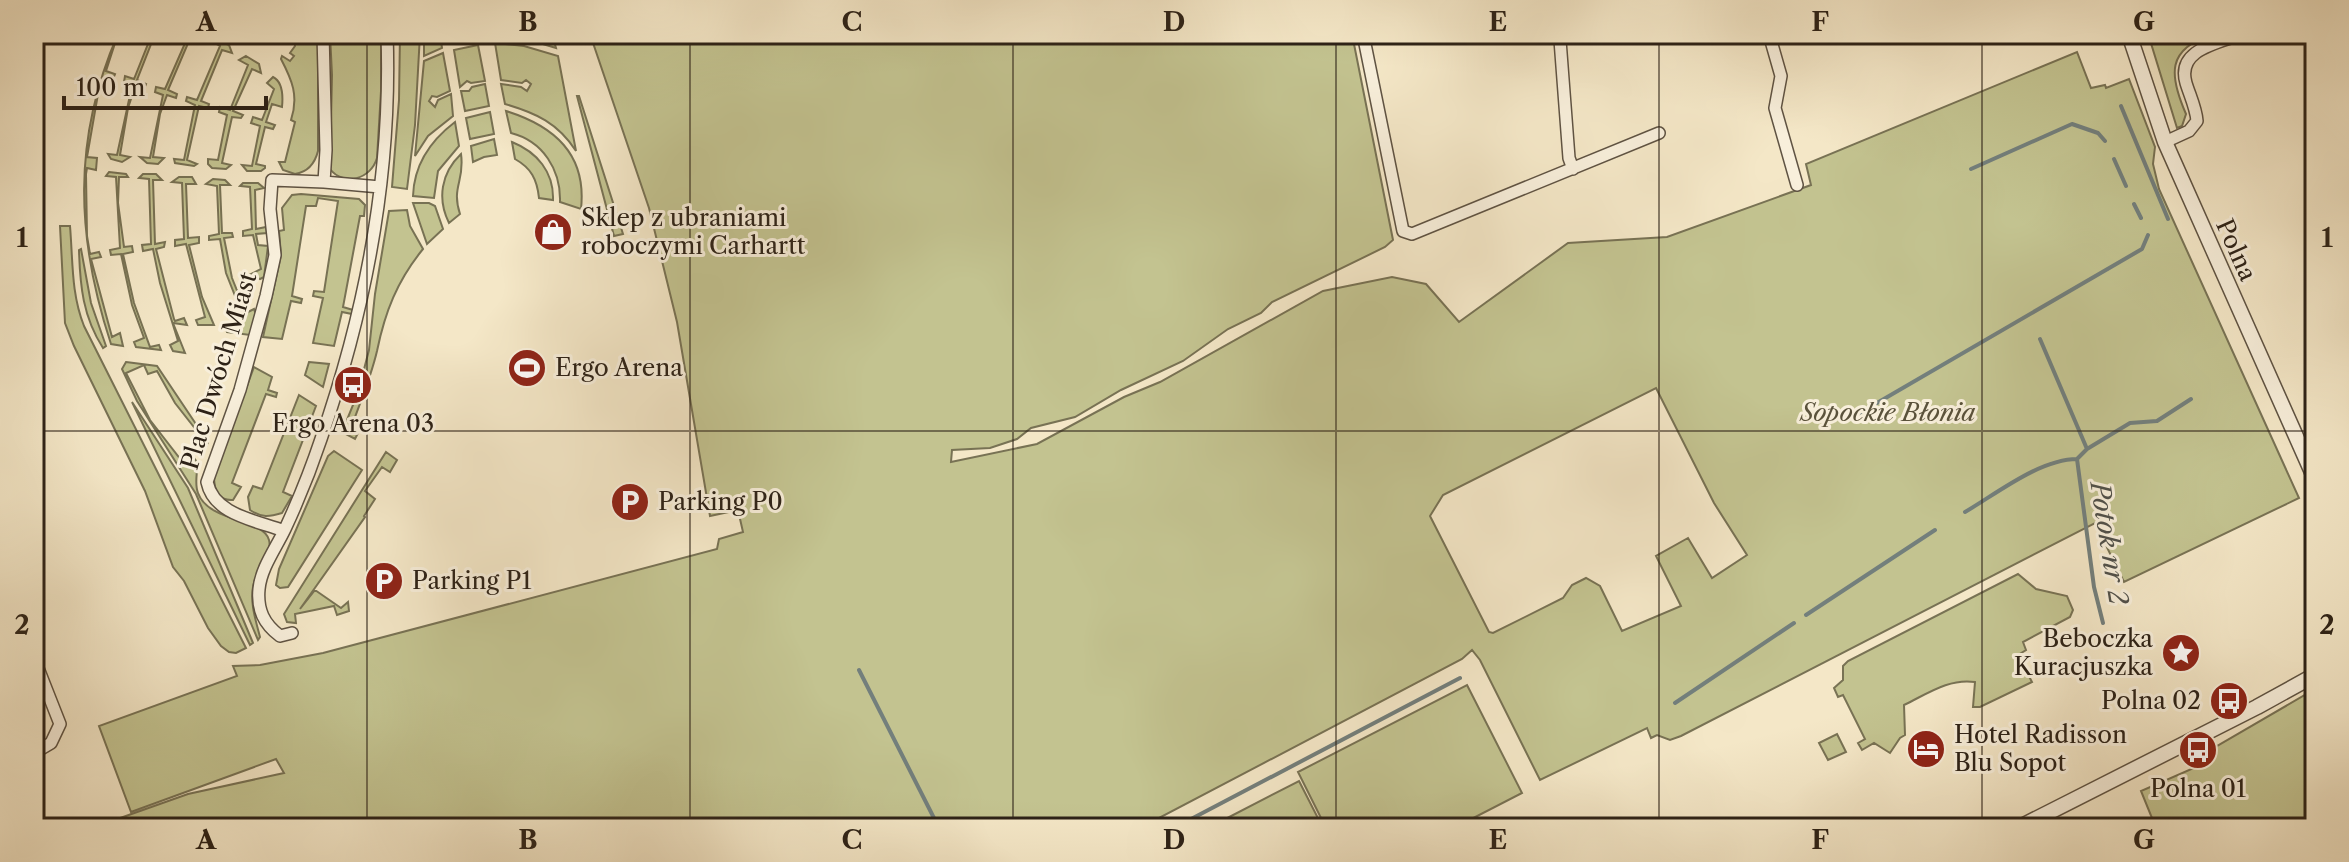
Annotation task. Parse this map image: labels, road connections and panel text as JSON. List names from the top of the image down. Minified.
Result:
{"streets":{"street":["Polna","Plac Dwóch Miast"]},"water":["Potok nr 2"],"parks":["Sopockie Błonia"],"places":{"shop":["Sklep z ubraniami roboczymi Carhartt"],"sports":["Ergo Arena"],"bus stop":["Ergo Arena 03","Polna 02","Polna 01"],"parking":["Parking P0","Parking P1"],"place":["Beboczka Kuracjuszka"],"hotel":["Hotel Radisson Blu Sopot"]},"scale_bar":"100 m","grid":{"columns":["A","B","C","D","E","F","G"],"rows":["1","2"]}}
